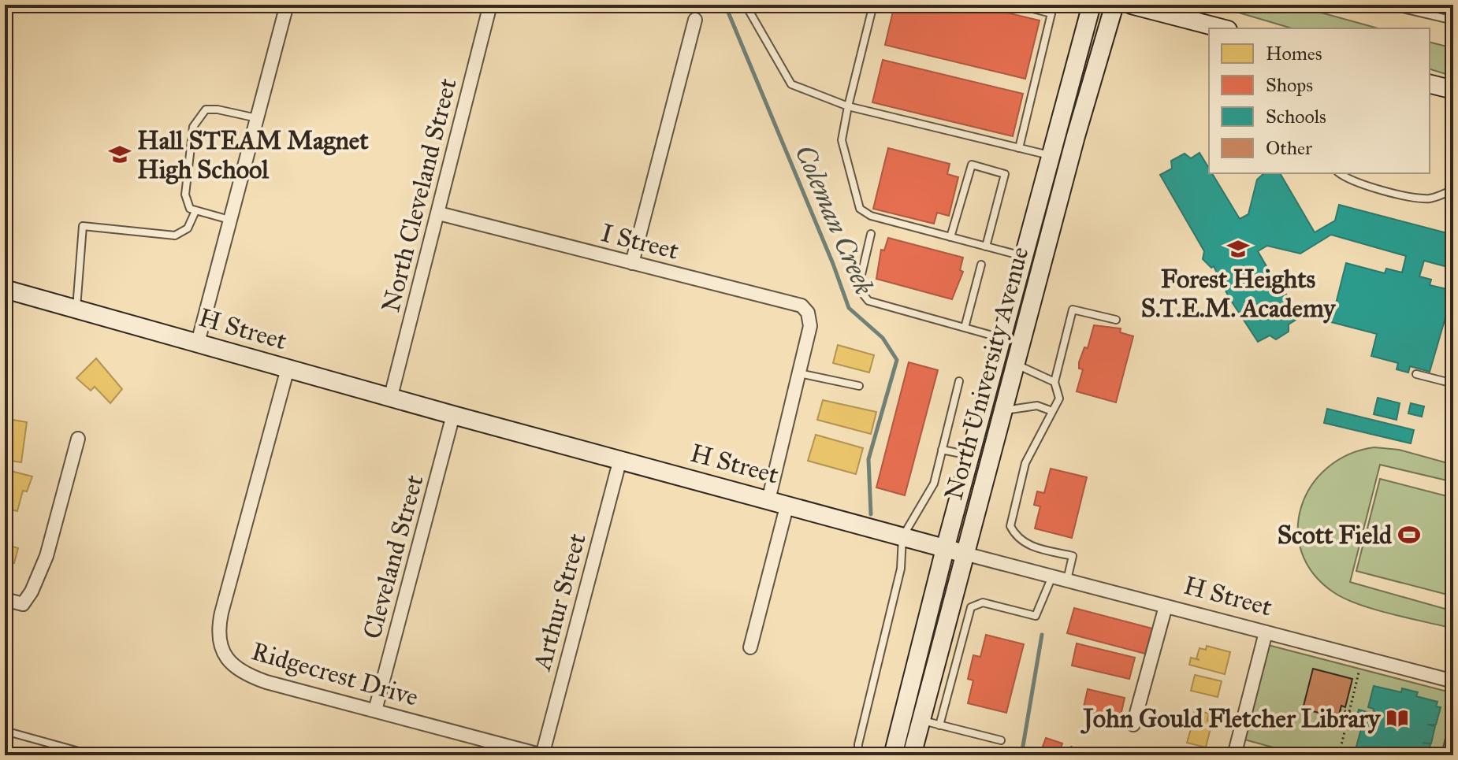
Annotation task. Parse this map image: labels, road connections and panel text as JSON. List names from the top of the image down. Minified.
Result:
{"streets":{"main road":["H Street","North University Avenue"],"street":["North Cleveland Street","I Street","Cleveland Street","Arthur Street","Ridgecrest Drive"]},"crossings":[["North Cleveland Street","I Street"],["North Cleveland Street","H Street"],["H Street","North University Avenue"],["H Street","Cleveland Street"],["H Street","Arthur Street"],["H Street","Ridgecrest Drive"],["Cleveland Street","Ridgecrest Drive"],["Arthur Street","Ridgecrest Drive"]],"water":["Coleman Creek"],"places":{"school or university":["Hall STEAM Magnet High School","Forest Heights S.T.E.M. Academy"],"sports":["Scott Field"],"library":["John Gould Fletcher Library"]},"legend":["Homes","Shops","Schools","Other"]}
